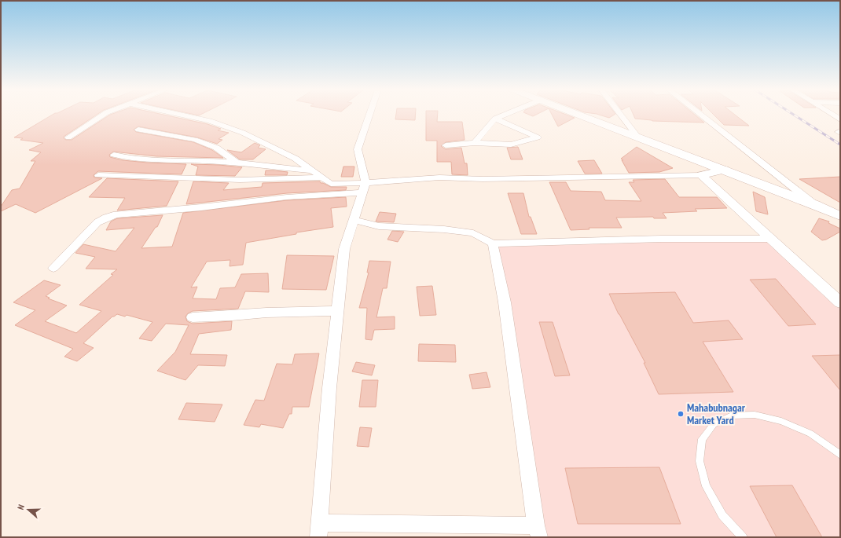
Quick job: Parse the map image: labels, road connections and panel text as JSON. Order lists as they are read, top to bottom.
{
  "places": ["Mahabubnagar Market Yard"],
  "north": "left"
}
